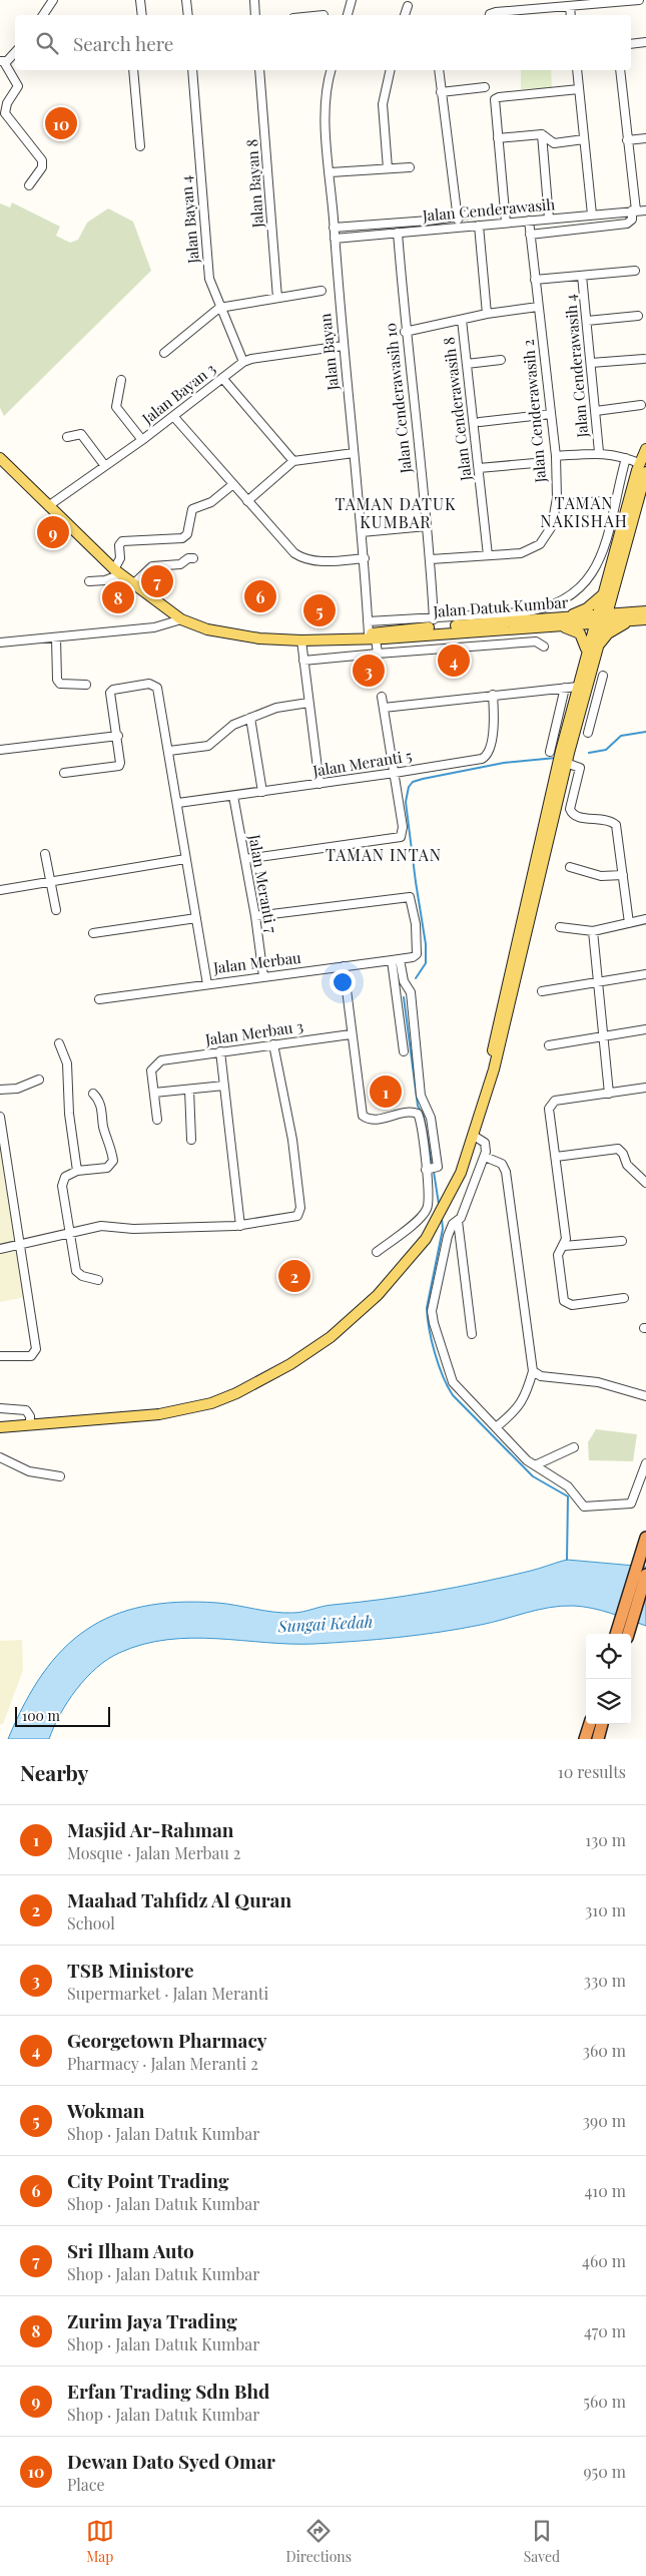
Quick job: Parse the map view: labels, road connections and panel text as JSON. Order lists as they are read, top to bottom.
{
  "streets": {
    "main road": ["Jalan Datuk Kumbar"],
    "street": [
      "Jalan Bayan 8",
      "Jalan Cenderawasih",
      "Jalan Bayan 4",
      "Jalan Bayan",
      "Jalan Cenderawasih 4",
      "Jalan Bayan 3",
      "Jalan Cenderawasih 10",
      "Jalan Cenderawasih 8",
      "Jalan Cenderawasih 2",
      "Jalan Meranti 5",
      "Jalan Meranti 7",
      "Jalan Merbau",
      "Jalan Merbau 3"
    ]
  },
  "crossings": [
    ["Jalan Cenderawasih", "Jalan Bayan"],
    ["Jalan Cenderawasih", "Jalan Cenderawasih 10"],
    ["Jalan Cenderawasih", "Jalan Cenderawasih 2"],
    ["Jalan Bayan 4", "Jalan Bayan 3"],
    ["Jalan Bayan", "Jalan Bayan 3"],
    ["Jalan Bayan", "Jalan Datuk Kumbar"],
    ["Jalan Bayan 3", "Jalan Datuk Kumbar"],
    ["Jalan Cenderawasih 10", "Jalan Cenderawasih 2"],
    ["Jalan Cenderawasih 8", "Jalan Cenderawasih 2"],
    ["Jalan Meranti 5", "Jalan Meranti 7"],
    ["Jalan Meranti 7", "Jalan Merbau"]
  ],
  "districts": ["TAMAN NAKISHAH", "TAMAN DATUK KUMBAR", "TAMAN INTAN"],
  "water": ["Sungai Kedah"],
  "scale_bar": "100 m",
  "page": {
    "search": "Search here",
    "pins": [
      "10",
      "9",
      "7",
      "6",
      "8",
      "5",
      "4",
      "3",
      "1",
      "2"
    ],
    "scale": "100 m",
    "heading": ["Nearby", "10 results"],
    "list": [
      {
        "mark": "1",
        "name": "Masjid Ar-Rahman",
        "note": "Mosque · Jalan Merbau 2",
        "value": "130 m"
      },
      {
        "mark": "2",
        "name": "Maahad Tahfidz Al Quran",
        "note": "School",
        "value": "310 m"
      },
      {
        "mark": "3",
        "name": "TSB Ministore",
        "note": "Supermarket · Jalan Meranti",
        "value": "330 m"
      },
      {
        "mark": "4",
        "name": "Georgetown Pharmacy",
        "note": "Pharmacy · Jalan Meranti 2",
        "value": "360 m"
      },
      {
        "mark": "5",
        "name": "Wokman",
        "note": "Shop · Jalan Datuk Kumbar",
        "value": "390 m"
      },
      {
        "mark": "6",
        "name": "City Point Trading",
        "note": "Shop · Jalan Datuk Kumbar",
        "value": "410 m"
      },
      {
        "mark": "7",
        "name": "Sri Ilham Auto",
        "note": "Shop · Jalan Datuk Kumbar",
        "value": "460 m"
      },
      {
        "mark": "8",
        "name": "Zurim Jaya Trading",
        "note": "Shop · Jalan Datuk Kumbar",
        "value": "470 m"
      },
      {
        "mark": "9",
        "name": "Erfan Trading Sdn Bhd",
        "note": "Shop · Jalan Datuk Kumbar",
        "value": "560 m"
      },
      {
        "mark": "10",
        "name": "Dewan Dato Syed Omar",
        "note": "Place",
        "value": "950 m"
      }
    ],
    "nav": ["Map", "Directions", "Saved"]
  }
}
